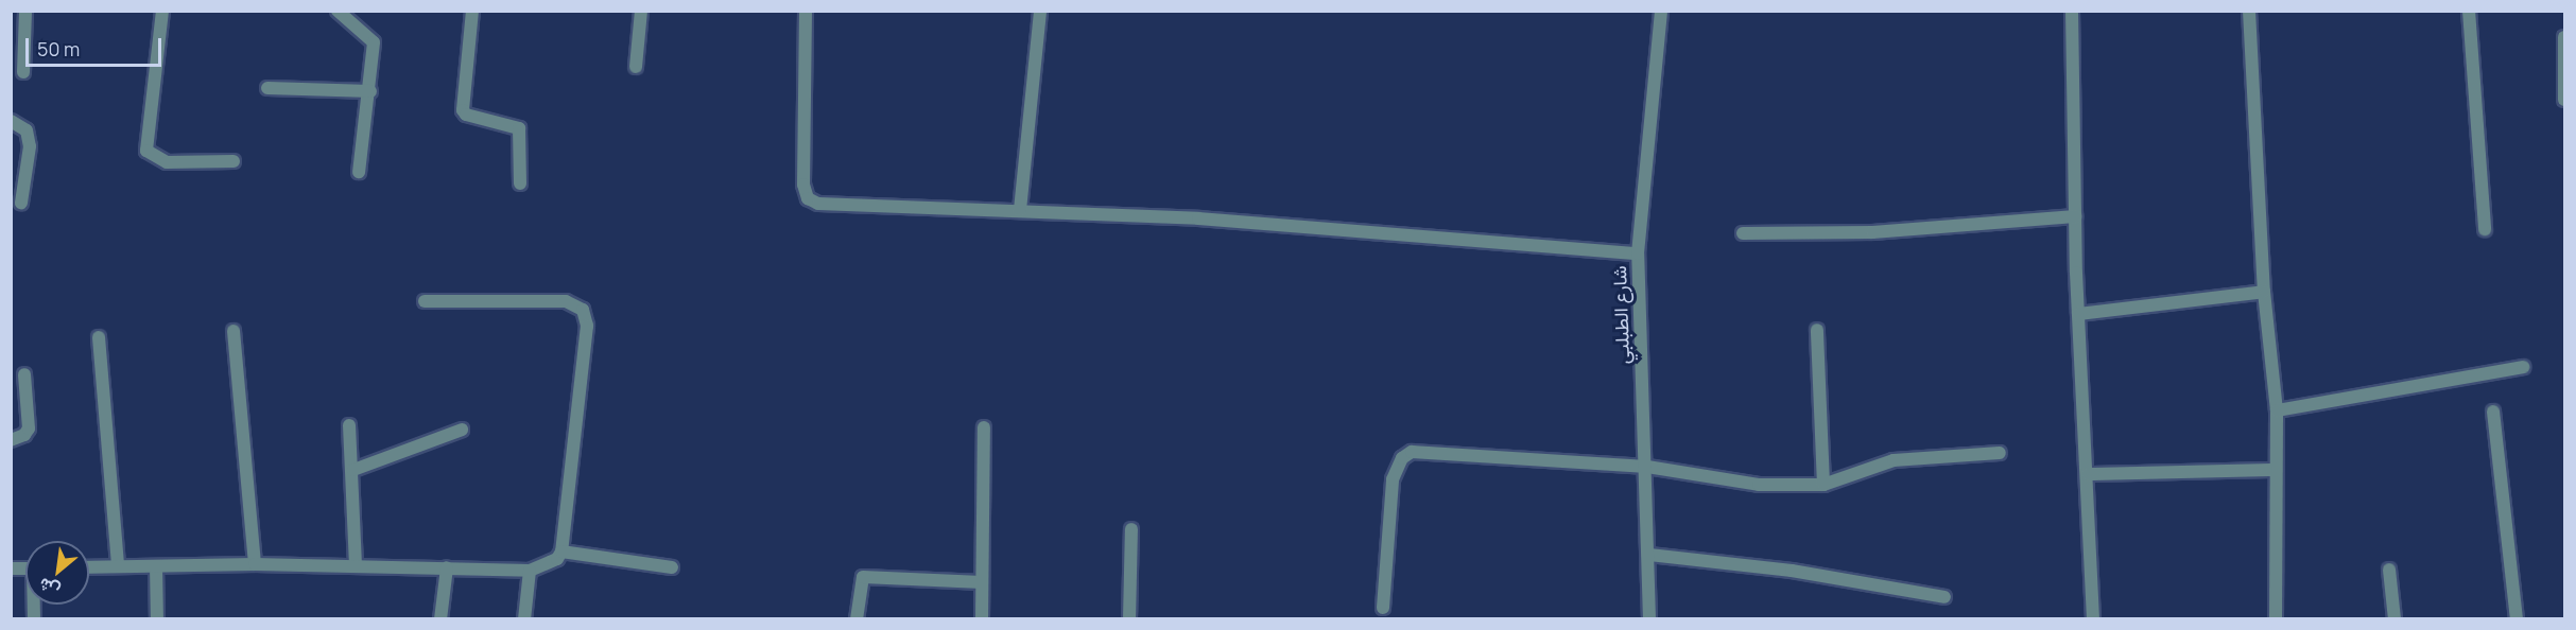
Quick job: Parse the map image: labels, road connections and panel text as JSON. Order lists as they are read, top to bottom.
{
  "streets": {
    "street": ["شارع الطبلبي"]
  },
  "scale_bar": "50 m",
  "north": "bottom left"
}
